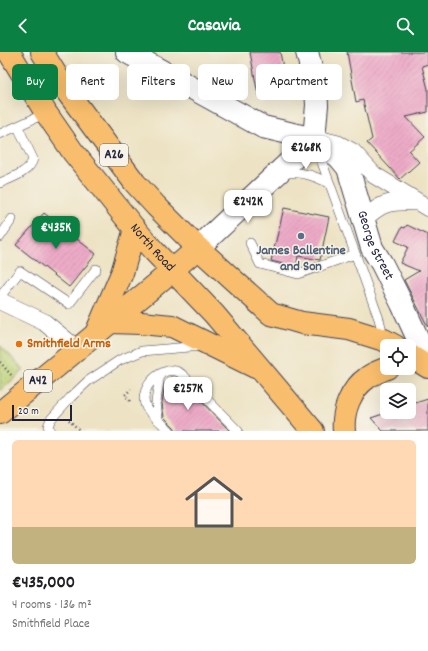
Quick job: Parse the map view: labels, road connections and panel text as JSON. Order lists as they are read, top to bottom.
{
  "streets": {
    "main road": ["A26", "North Road", "A42"],
    "street": ["George Street"]
  },
  "crossings": [
    ["A26", "A42"],
    ["North Road", "A42"]
  ],
  "places": ["James Ballentine and Son", "Smithfield Arms"],
  "scale_bar": "20 m",
  "page": {
    "header": "Casavia",
    "chip": [
      "Buy",
      "Rent",
      "Filters",
      "New",
      "Apartment"
    ],
    "price": [
      "€268K",
      "€242K",
      "€435K",
      "€257K"
    ],
    "scale": "20 m",
    "list": [
      {
        "name": "€435,000",
        "note": "4 rooms · 136 m² · Smithfield Place"
      }
    ]
  }
}
